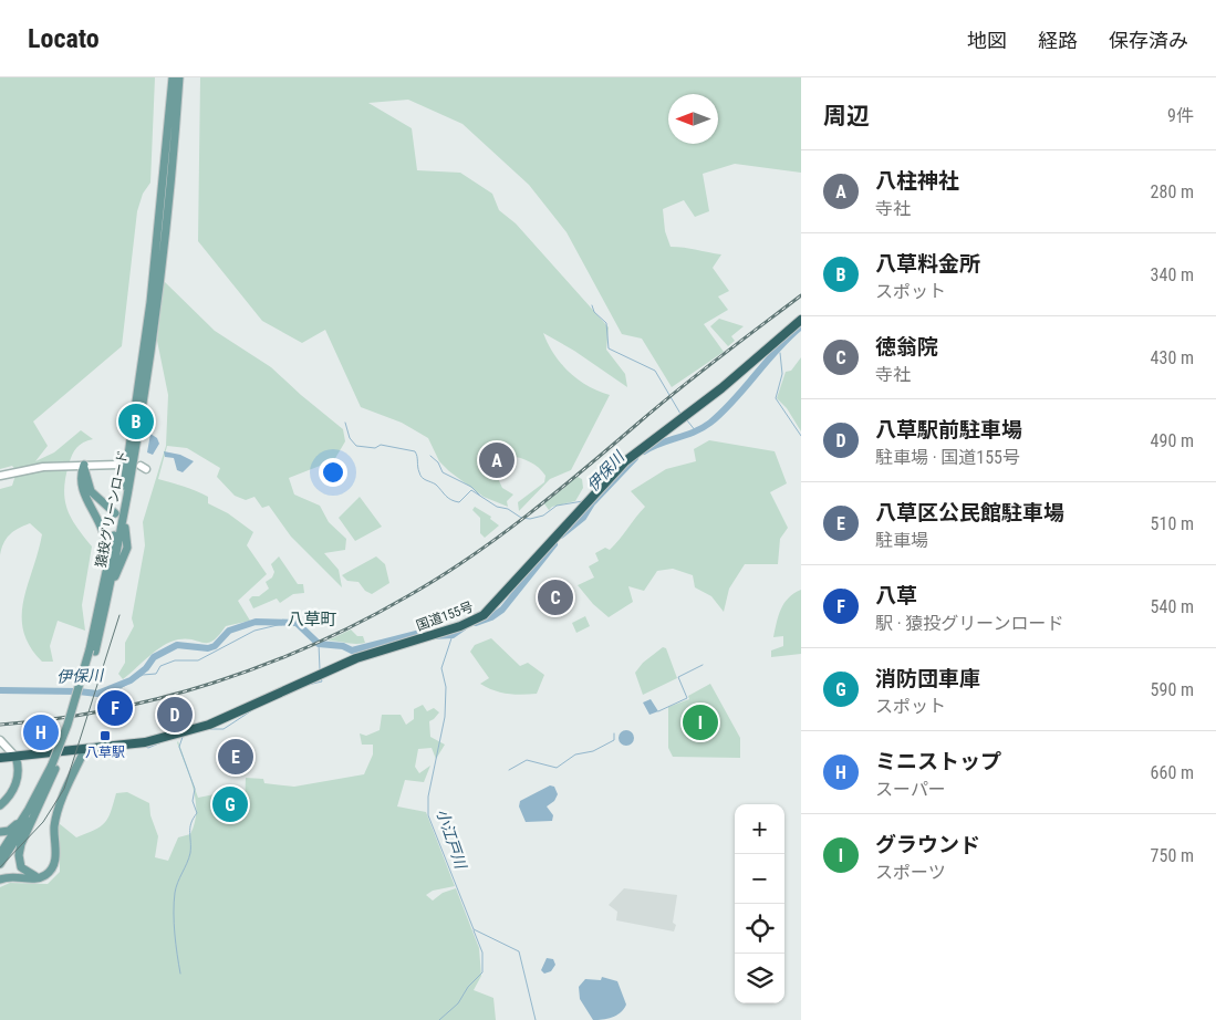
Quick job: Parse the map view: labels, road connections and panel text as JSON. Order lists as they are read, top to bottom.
{
  "streets": {
    "highway": ["国道155号"],
    "main road": ["猿投グリーンロード"]
  },
  "districts": ["八草町"],
  "water": ["伊保川", "小江戸川"],
  "places": {
    "transit": ["八草駅"]
  },
  "north": "left",
  "page": {
    "header": "Locato",
    "nav": ["地図", "経路", "保存済み"],
    "heading": ["周辺", "9件"],
    "list": [
      {
        "mark": "A",
        "name": "八柱神社",
        "note": "寺社",
        "value": "280 m"
      },
      {
        "mark": "B",
        "name": "八草料金所",
        "note": "スポット",
        "value": "340 m"
      },
      {
        "mark": "C",
        "name": "徳翁院",
        "note": "寺社",
        "value": "430 m"
      },
      {
        "mark": "D",
        "name": "八草駅前駐車場",
        "note": "駐車場 · 国道155号",
        "value": "490 m"
      },
      {
        "mark": "E",
        "name": "八草区公民館駐車場",
        "note": "駐車場",
        "value": "510 m"
      },
      {
        "mark": "F",
        "name": "八草",
        "note": "駅 · 猿投グリーンロード",
        "value": "540 m"
      },
      {
        "mark": "G",
        "name": "消防団車庫",
        "note": "スポット",
        "value": "590 m"
      },
      {
        "mark": "H",
        "name": "ミニストップ",
        "note": "スーパー",
        "value": "660 m"
      },
      {
        "mark": "I",
        "name": "グラウンド",
        "note": "スポーツ",
        "value": "750 m"
      }
    ],
    "pins": [
      "B",
      "A",
      "C",
      "F",
      "D",
      "I",
      "H",
      "E",
      "G"
    ],
    "map_buttons": ["+", "−"]
  }
}
